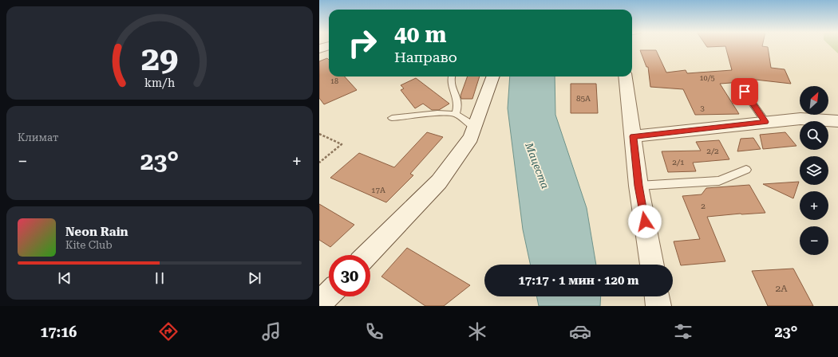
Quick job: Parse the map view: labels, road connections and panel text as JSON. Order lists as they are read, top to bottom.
{
  "water": ["Мацеста"],
  "house_numbers": [
    "10/5",
    "18",
    "85А",
    "3",
    "2/2",
    "2/1",
    "17А",
    "2",
    "2А"
  ],
  "north": "top right",
  "page": {
    "turn": ["40 m", "Направо"],
    "map_buttons": ["+", "−"],
    "tile": "Климат",
    "heat": ["−", "23°", "+"],
    "song": ["Neon Rain", "Kite Club"],
    "limit": "30",
    "trip": "17:17 · 1 мин · 120 m",
    "tabs": ["17:16", "23°"],
    "gauge": ["29", "km/h"]
  }
}
